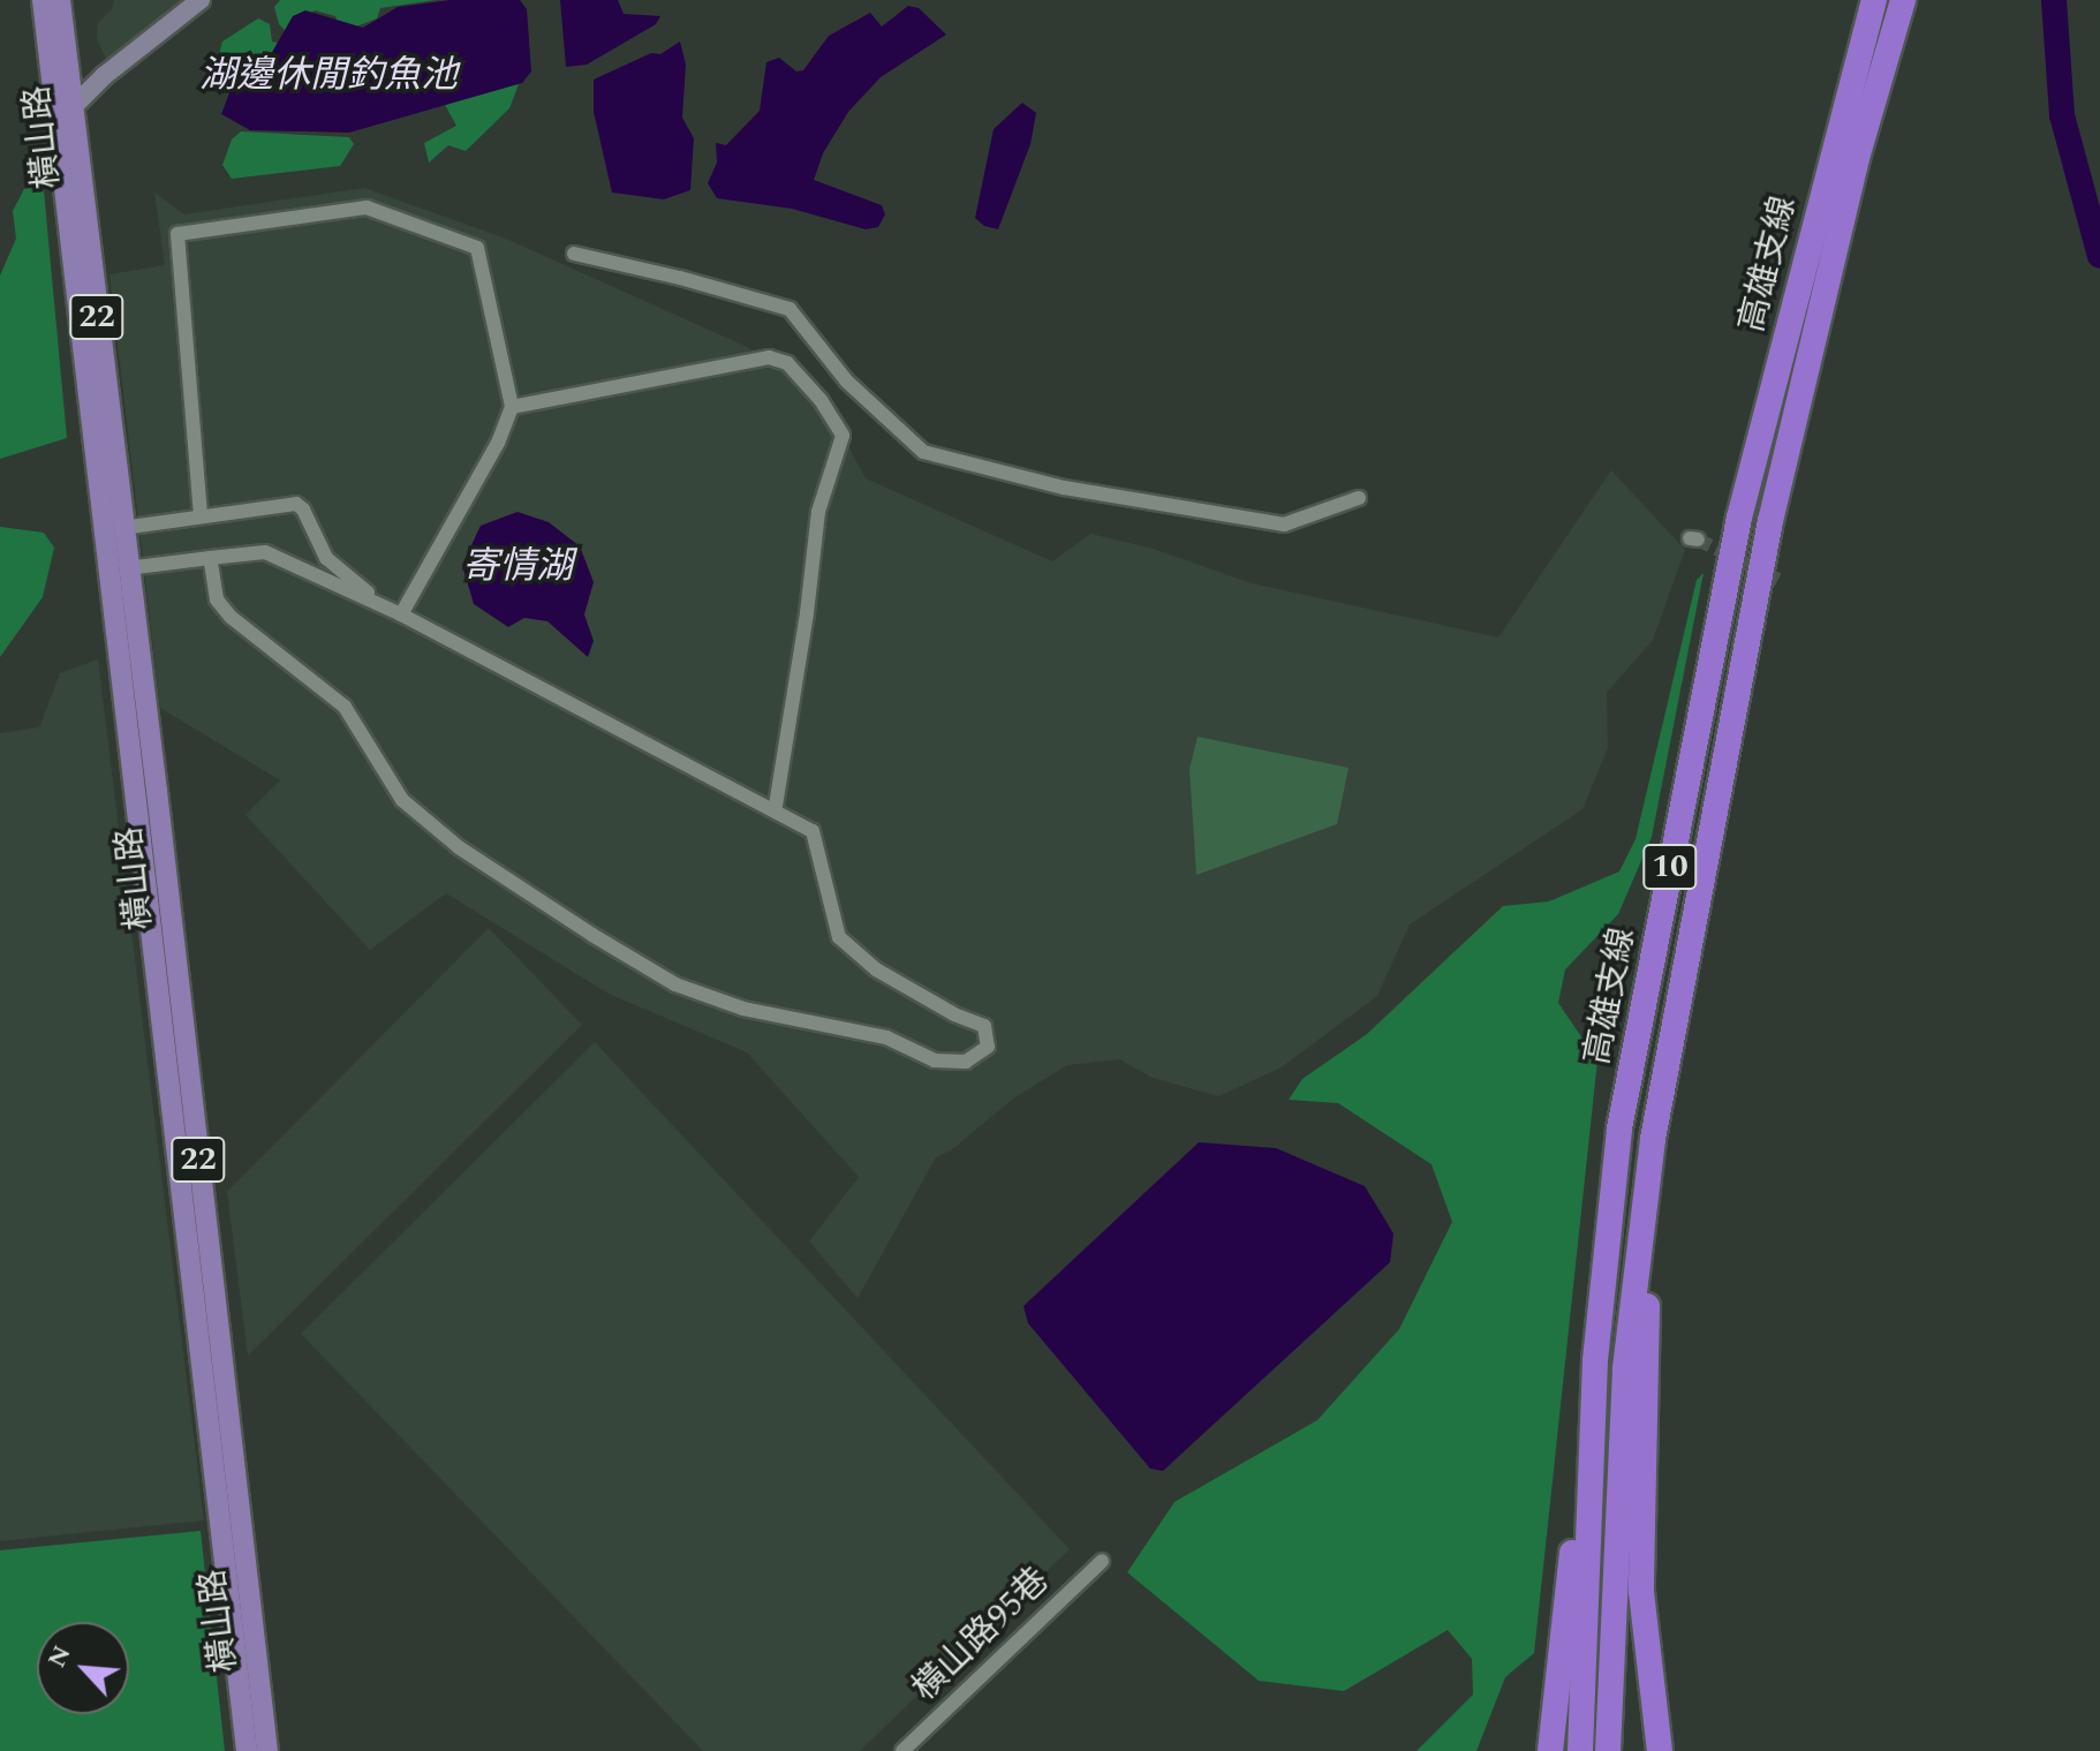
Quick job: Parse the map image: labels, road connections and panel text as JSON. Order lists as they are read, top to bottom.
{
  "streets": {
    "highway": ["高雄支線", "10"],
    "main road": ["橫山路", "22"],
    "street": ["橫山路95巷"]
  },
  "water": ["湖邊休閒釣魚池", "寄情湖"],
  "north": "top left"
}
